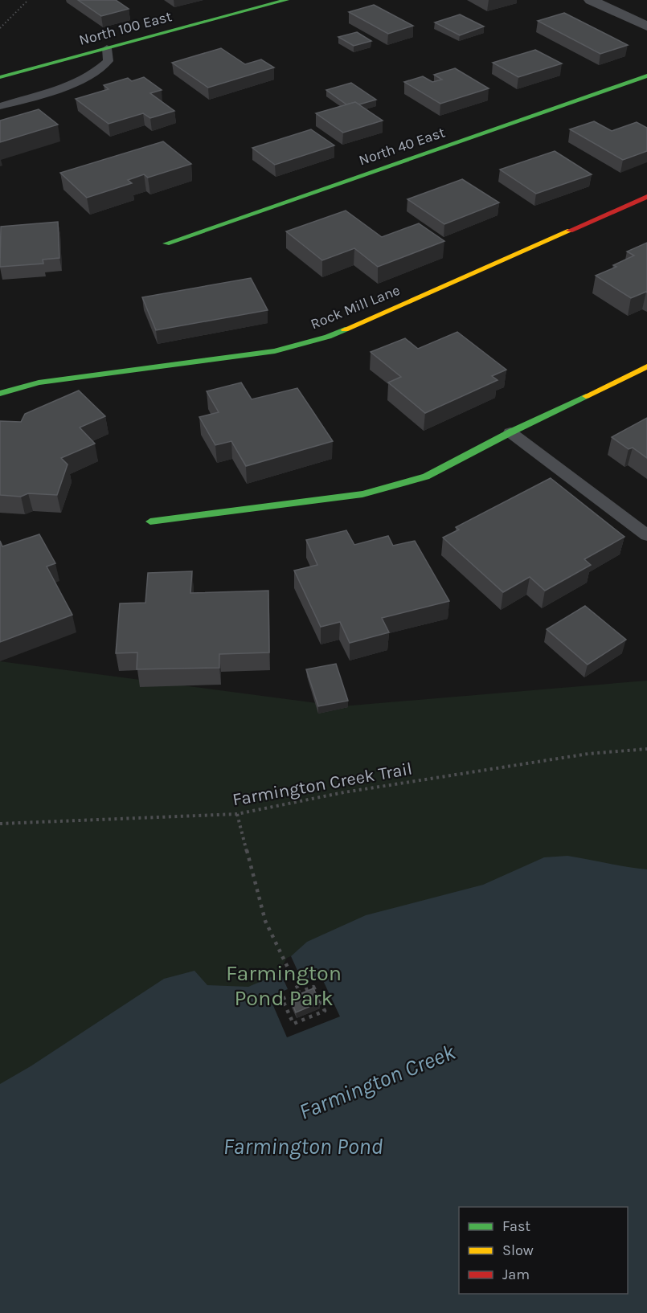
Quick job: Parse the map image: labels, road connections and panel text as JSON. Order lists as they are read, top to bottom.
{
  "streets": {
    "street": ["North 100 East", "North 40 East", "Rock Mill Lane"],
    "path": ["Farmington Creek Trail"]
  },
  "water": ["Farmington Creek", "Farmington Pond"],
  "parks": ["Farmington Pond Park"],
  "legend": ["Fast", "Slow", "Jam"]
}
